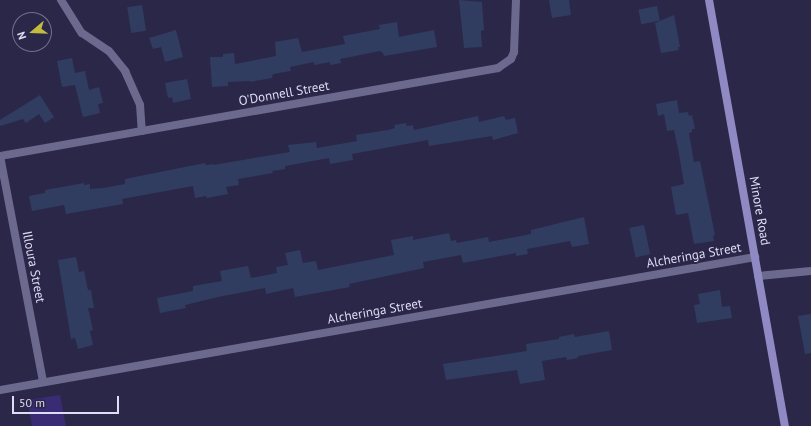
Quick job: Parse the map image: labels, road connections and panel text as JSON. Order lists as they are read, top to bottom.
{
  "streets": {
    "street": [
      "O'Donnell Street",
      "Minore Road",
      "Alcheringa Street",
      "Illoura Street"
    ]
  },
  "crossings": [
    ["O'Donnell Street", "Illoura Street"],
    ["Minore Road", "Alcheringa Street"],
    ["Alcheringa Street", "Illoura Street"]
  ],
  "scale_bar": "50 m",
  "north": "left"
}
